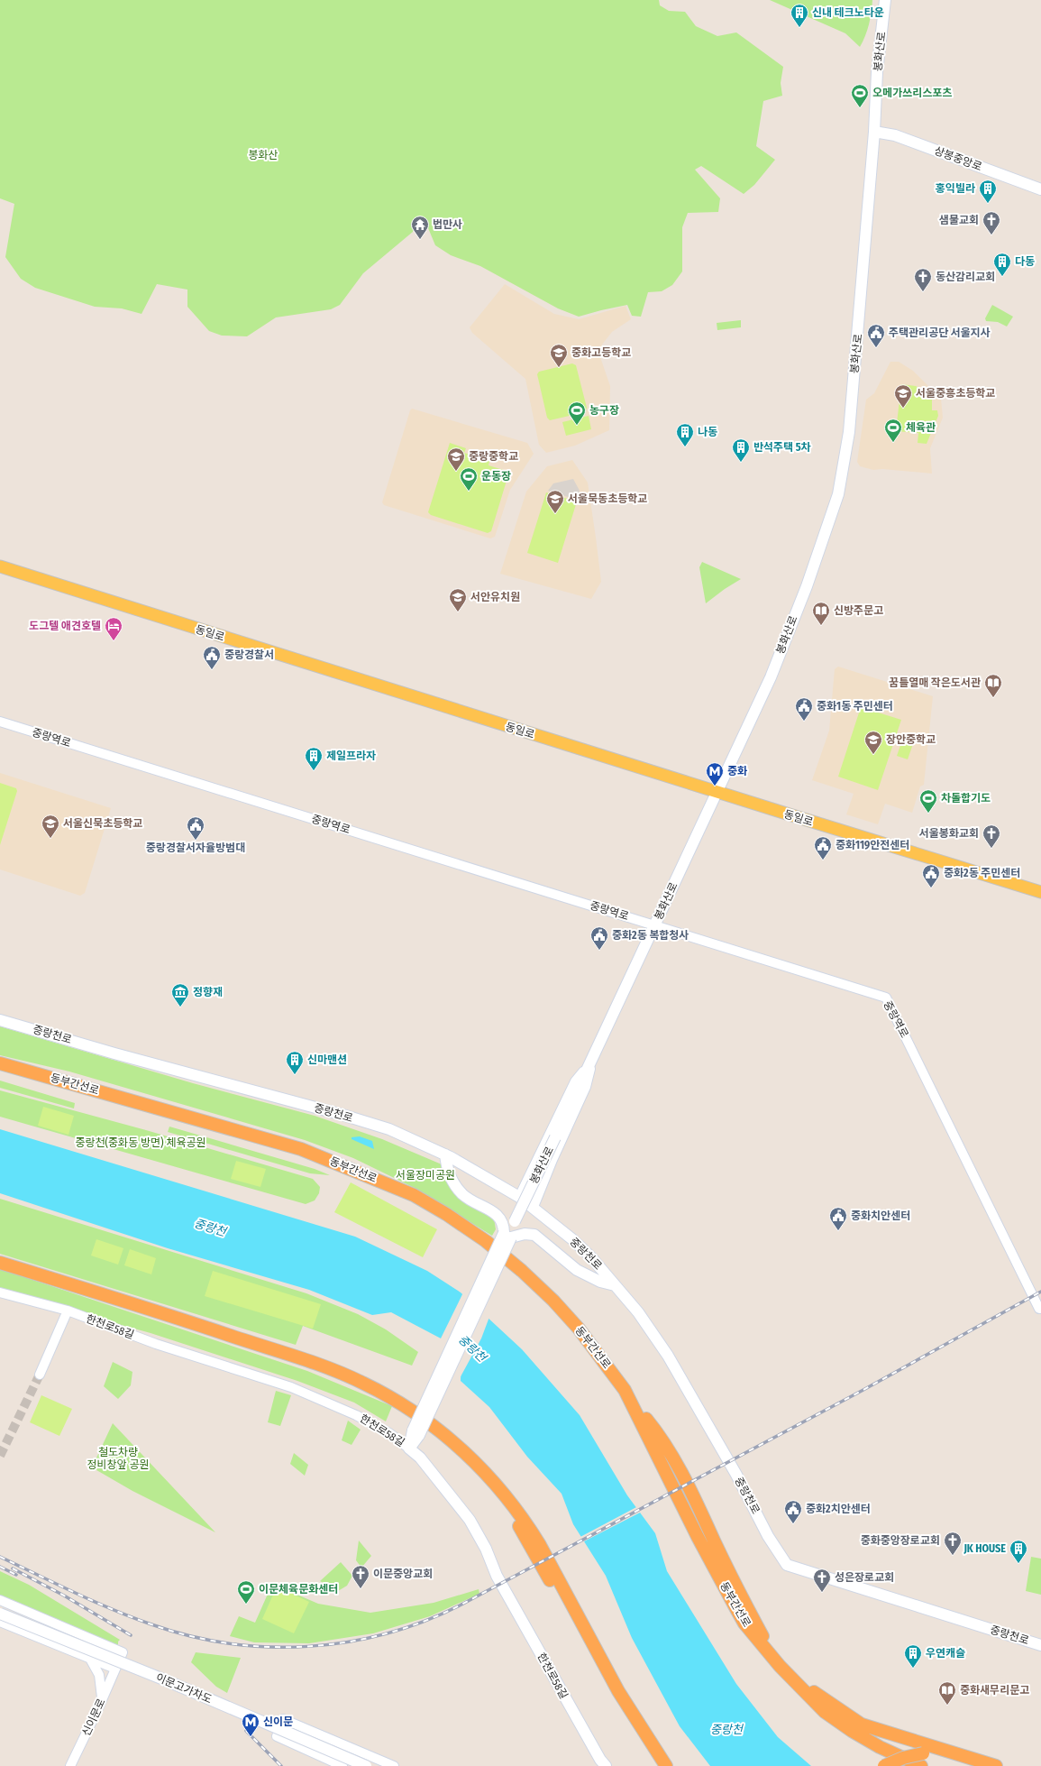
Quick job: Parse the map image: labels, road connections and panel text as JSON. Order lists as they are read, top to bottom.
{
  "streets": {
    "highway": ["동부간선로"],
    "main road": [
      "봉화산로",
      "상봉중앙로",
      "동일로",
      "중랑천로",
      "한천로58길",
      "이문고가차도"
    ],
    "street": ["중랑역로", "신이문로"]
  },
  "crossings": [
    ["봉화산로", "상봉중앙로"],
    ["봉화산로", "동일로"],
    ["봉화산로", "중랑역로"],
    ["봉화산로", "한천로58길"]
  ],
  "water": ["중랑천"],
  "parks": [
    "봉화산",
    "중랑천(중화동 방면) 체육공원",
    "서울장미공원",
    "철도차량 정비창앞 공원"
  ],
  "places": {
    "building": [
      "신내 테크노타운",
      "홍익빌라",
      "다동",
      "나동",
      "반석주택 5차",
      "제일프라자",
      "신마맨션",
      "JK HOUSE",
      "우연캐슬"
    ],
    "sports": [
      "오메가쓰리스포츠",
      "농구장",
      "체육관",
      "운동장",
      "차돌합기도",
      "이문체육문화센터"
    ],
    "church": [
      "샘물교회",
      "동산감리교회",
      "서울봉화교회",
      "중화중앙장로교회",
      "이문중앙교회",
      "성은장로교회"
    ],
    "temple": ["법만사"],
    "public building": [
      "주택관리공단 서울지사",
      "중랑경찰서",
      "중화1동 주민센터",
      "중랑경찰서자율방범대",
      "중화119안전센터",
      "중화2동 주민센터",
      "중화2동 복합청사",
      "중화치안센터",
      "중화2치안센터"
    ],
    "school or university": [
      "중화고등학교",
      "서울중흥초등학교",
      "중랑중학교",
      "서울묵동초등학교",
      "서안유치원",
      "장안중학교",
      "서울신묵초등학교"
    ],
    "library": ["신방주문고", "꿈틀열매 작은도서관", "중화새무리문고"],
    "hotel": ["도그텔 애견호텔"],
    "metro station": ["중화", "신이문"],
    "museum": ["정향재"]
  }
}
